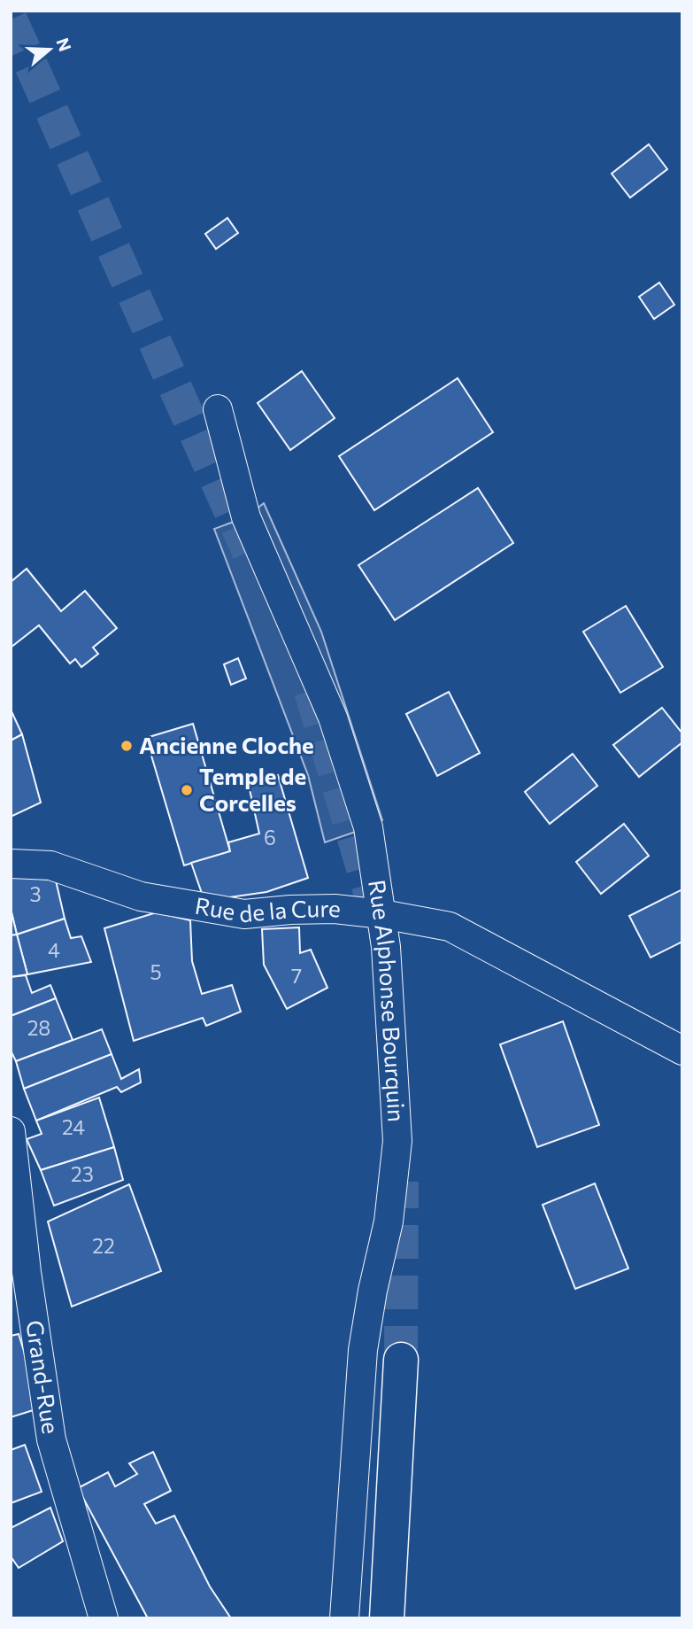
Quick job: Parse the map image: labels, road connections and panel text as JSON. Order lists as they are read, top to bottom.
{
  "streets": {
    "street": ["Rue de la Cure", "Rue Alphonse Bourquin", "Grand-Rue"]
  },
  "crossings": [
    ["Rue de la Cure", "Rue Alphonse Bourquin"]
  ],
  "places": ["Ancienne Cloche", "Temple de Corcelles"],
  "house_numbers": [
    "6",
    "3",
    "4",
    "5",
    "7",
    "28",
    "24",
    "23",
    "22"
  ],
  "north": "right"
}
